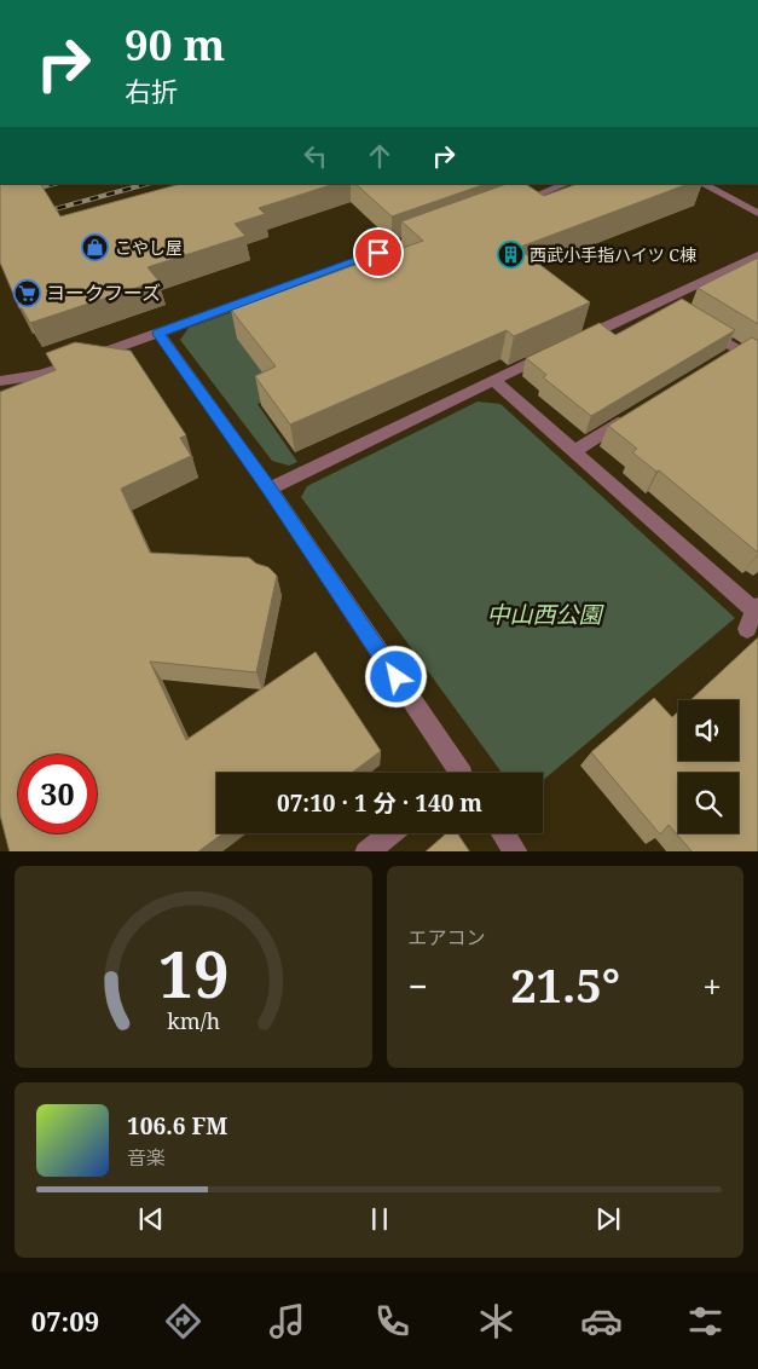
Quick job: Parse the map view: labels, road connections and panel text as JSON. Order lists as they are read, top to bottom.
{
  "parks": ["中山西公園"],
  "places": {
    "shop": ["こやし屋"],
    "building": ["西武小手指ハイツ C棟"],
    "supermarket": ["ヨークフーズ"]
  },
  "page": {
    "turn": ["90 m", "右折"],
    "limit": "30",
    "trip": "07:10 · 1 分 · 140 m",
    "tile": "エアコン",
    "heat": ["−", "21.5°", "+"],
    "song": ["106.6 FM", "音楽"],
    "tabs": "07:09",
    "gauge": ["19", "km/h"]
  }
}
